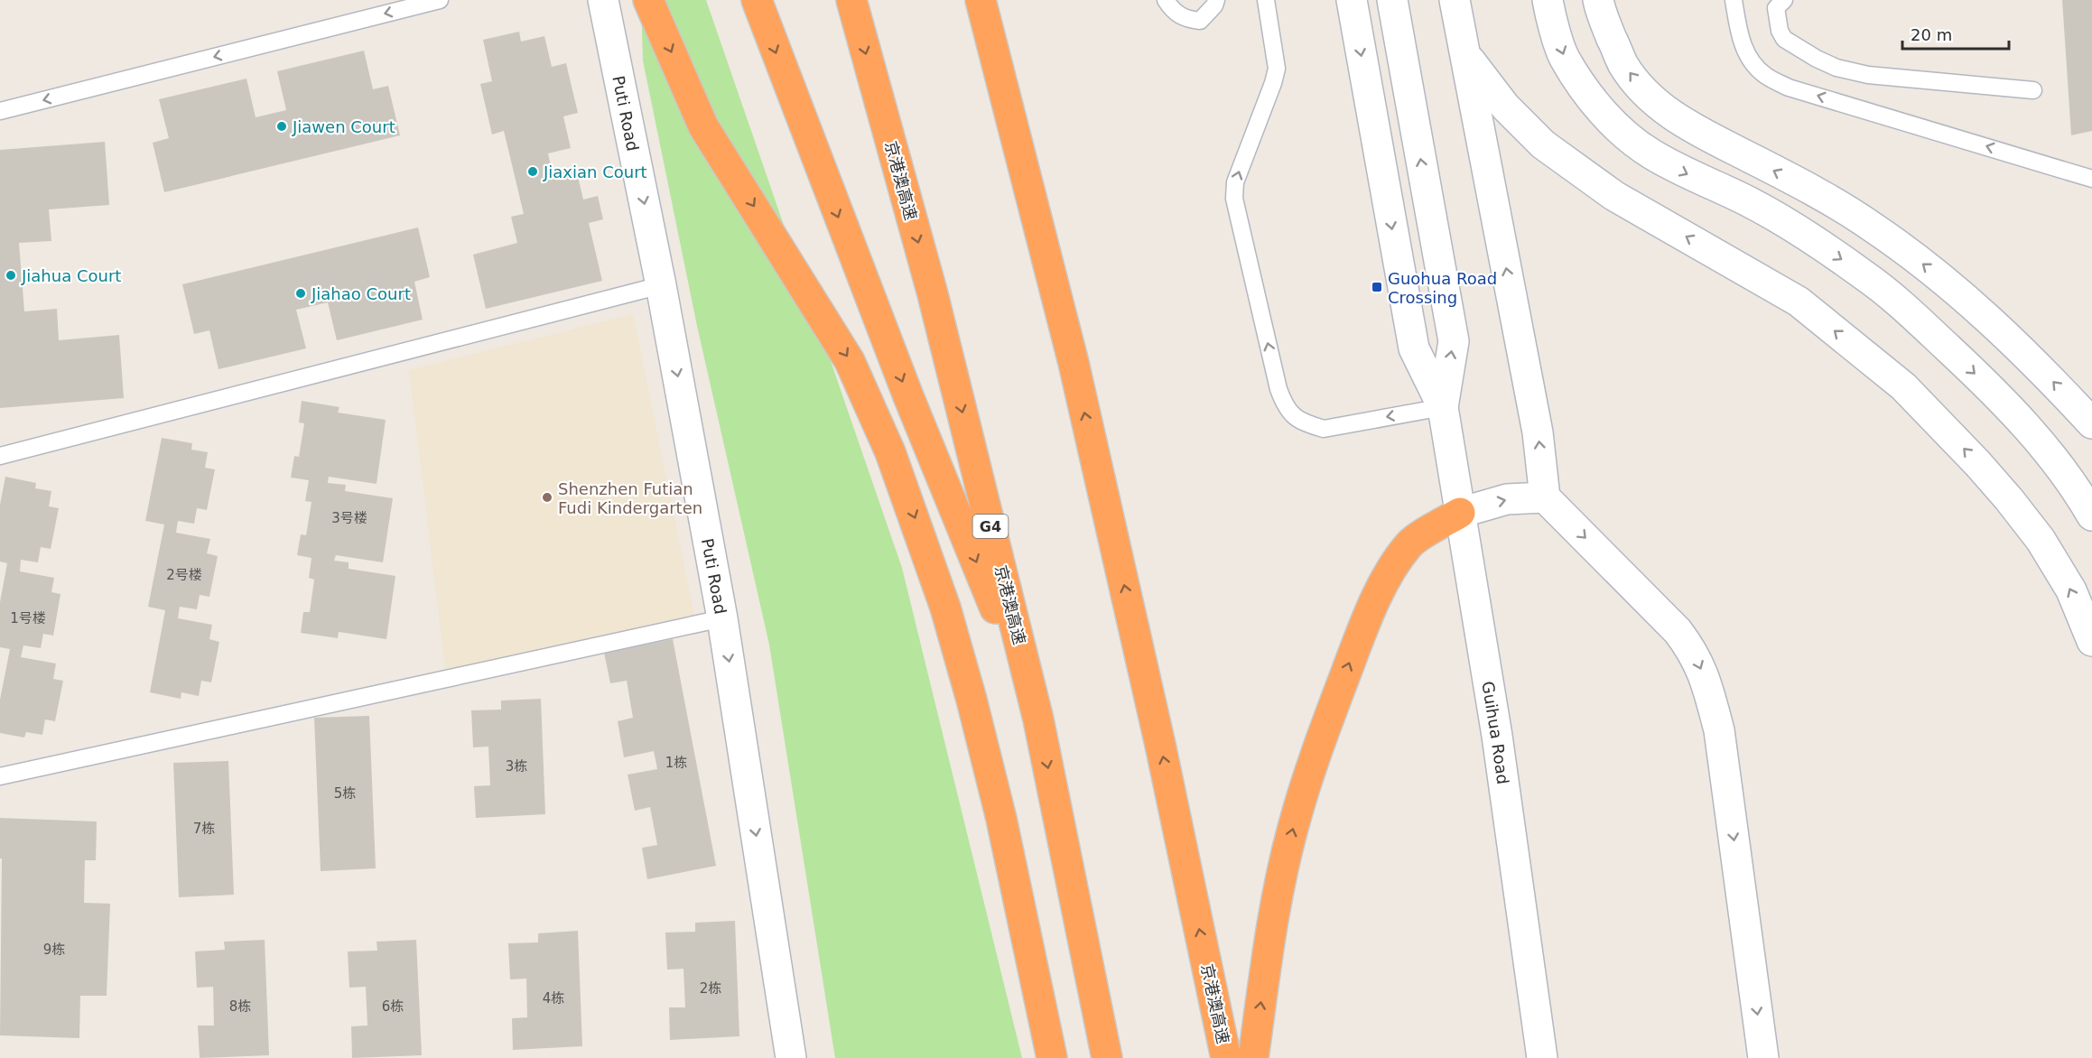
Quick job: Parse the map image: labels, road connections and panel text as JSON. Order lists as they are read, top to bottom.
{
  "streets": {
    "highway": ["京港澳高速", "G4"],
    "street": ["Puti Road", "Guihua Road"]
  },
  "one_way": ["Puti Road"],
  "places": {
    "other": [
      "Jiawen Court",
      "Jiaxian Court",
      "Jiahua Court",
      "Jiahao Court",
      "Shenzhen Futian Fudi Kindergarten"
    ],
    "transit": ["Guohua Road Crossing"]
  },
  "house_numbers": [
    "3号楼",
    "2号楼",
    "1号楼",
    "1栋",
    "3栋",
    "5栋",
    "7栋",
    "9栋",
    "2栋",
    "4栋",
    "8栋",
    "6栋"
  ],
  "scale_bar": "20 m"
}
